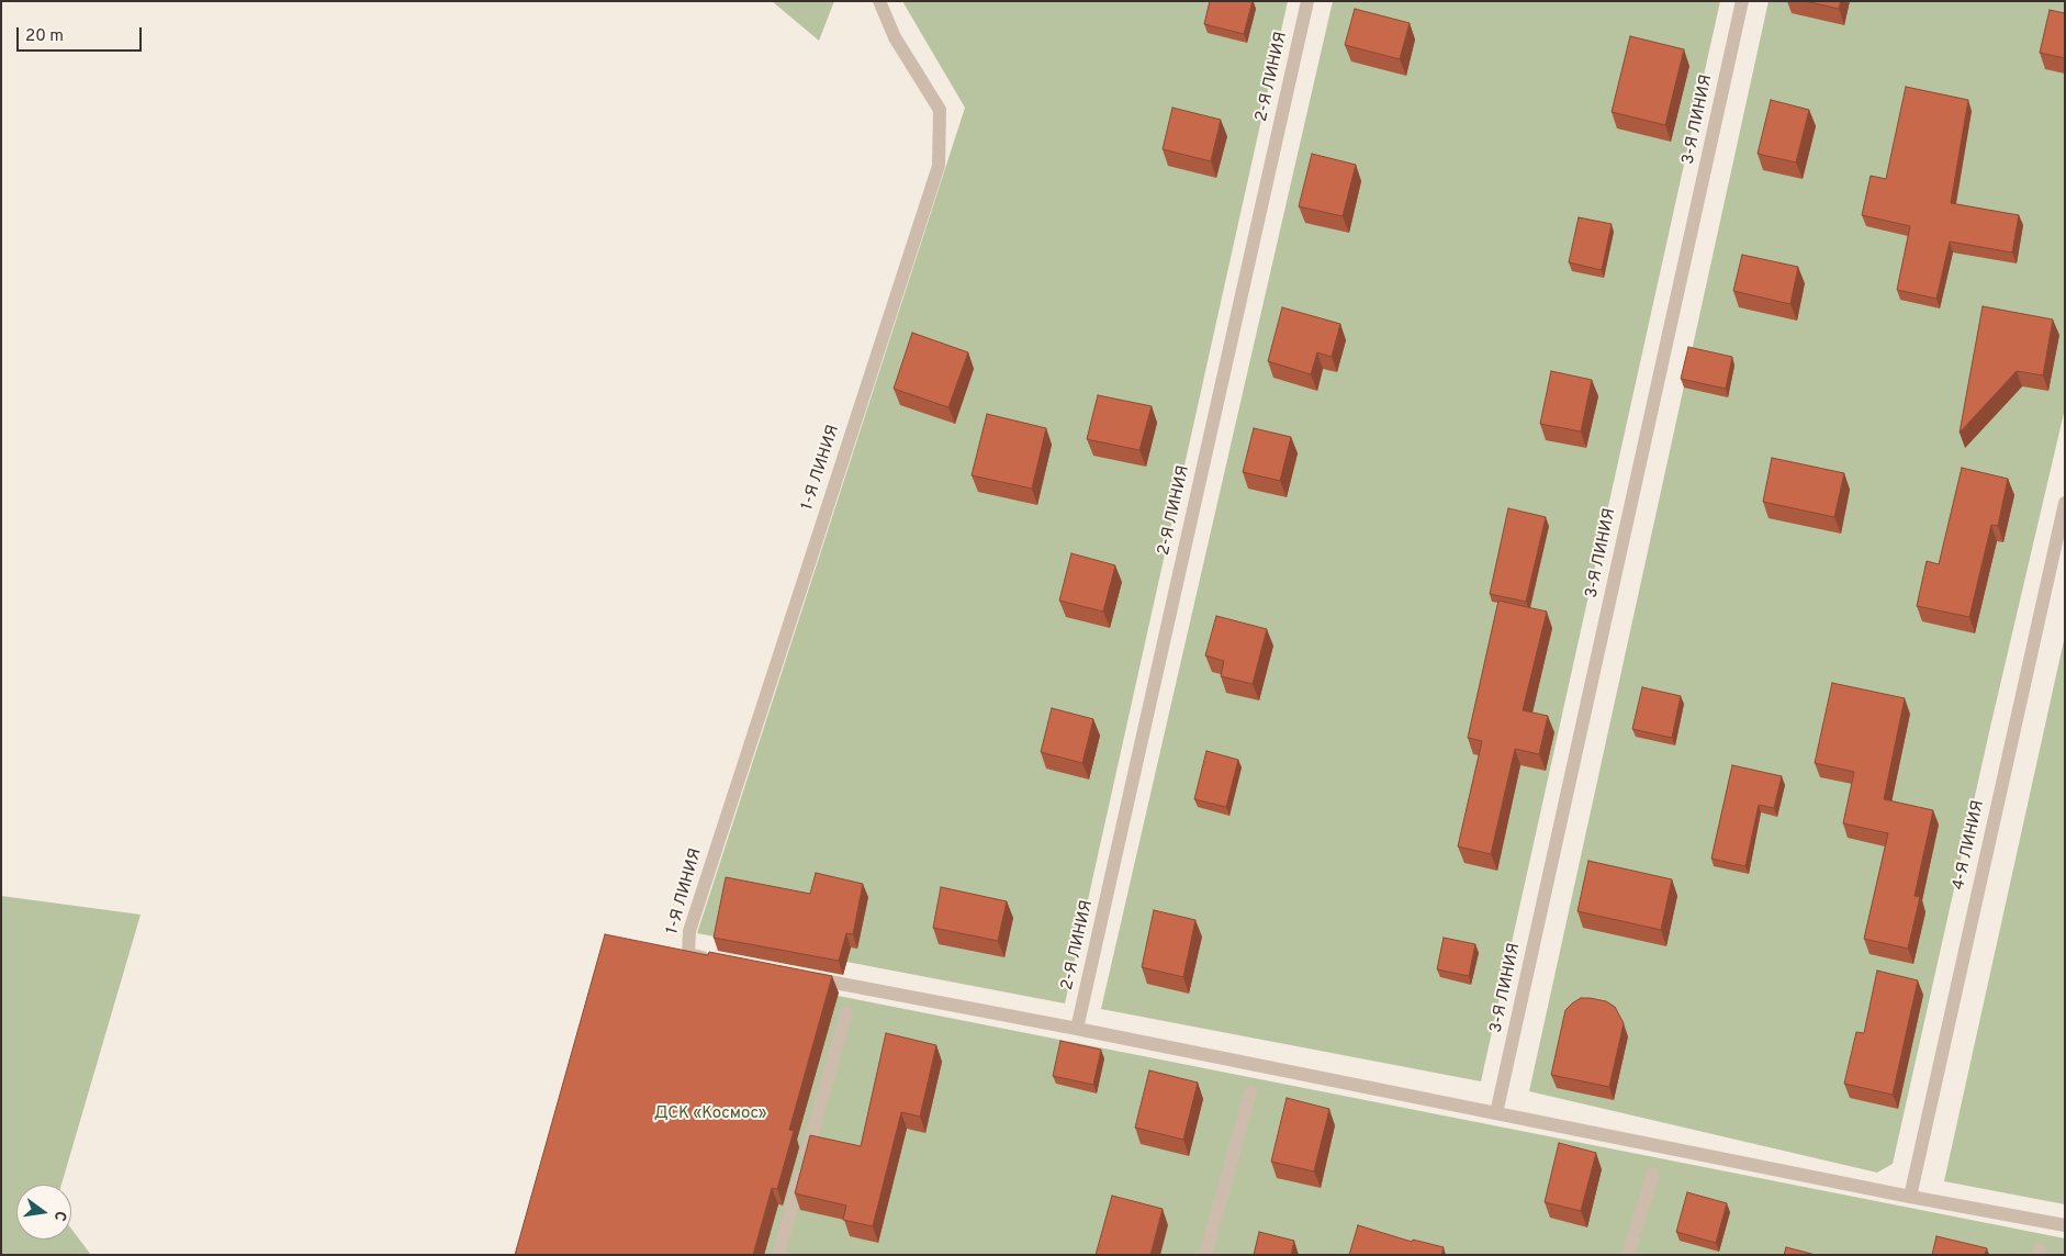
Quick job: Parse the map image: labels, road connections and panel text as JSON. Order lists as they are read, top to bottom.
{
  "streets": {
    "lane": [
      "2-Я ЛИНИЯ",
      "3-Я ЛИНИЯ",
      "1-Я ЛИНИЯ",
      "4-Я ЛИНИЯ"
    ]
  },
  "parks": ["ДСК «Космос»"],
  "scale_bar": "20 m",
  "north": "right"
}
